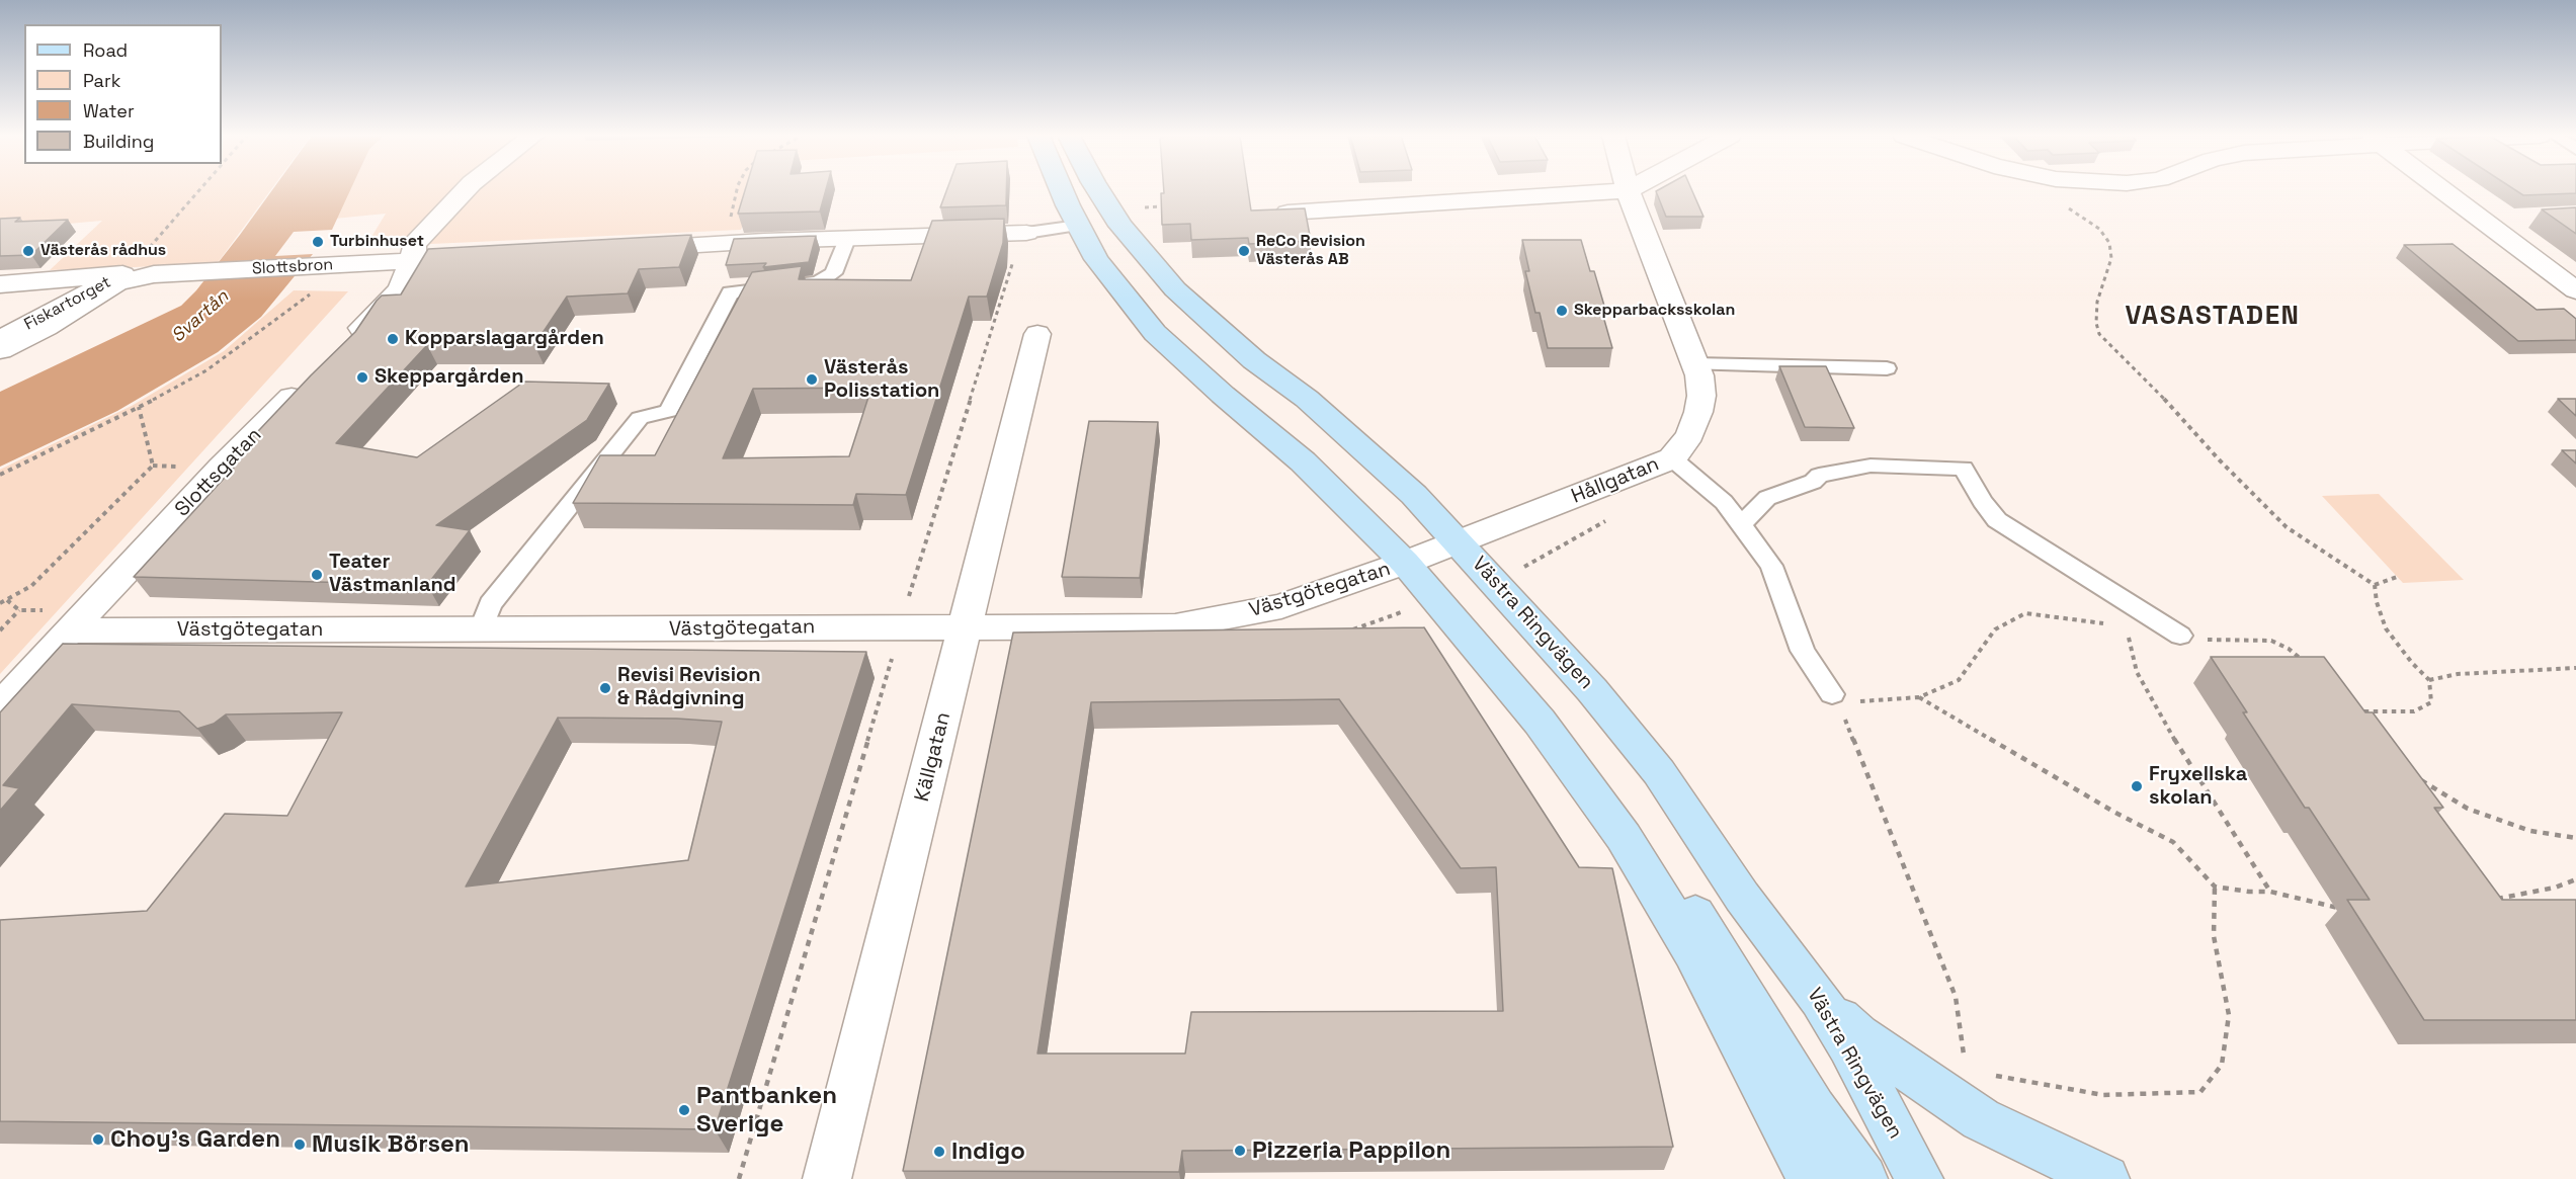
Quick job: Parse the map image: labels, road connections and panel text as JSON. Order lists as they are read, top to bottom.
{
  "streets": {
    "main road": ["Västra Ringvägen"],
    "street": [
      "Slottsbron",
      "Fiskartorget",
      "Slottsgatan",
      "Hållgatan",
      "Västgötegatan",
      "Källgatan"
    ]
  },
  "crossings": [
    ["Slottsbron", "Fiskartorget"],
    ["Slottsgatan", "Västgötegatan"],
    ["Hållgatan", "Västgötegatan"],
    ["Hållgatan", "Västra Ringvägen"],
    ["Västgötegatan", "Källgatan"]
  ],
  "districts": ["VASASTADEN"],
  "water": ["Svartån"],
  "places": [
    "Turbinhuset",
    "Västerås rådhus",
    "ReCo Revision Västerås AB",
    "Skepparbacksskolan",
    "Kopparslagargården",
    "Skeppargården",
    "Västerås Polisstation",
    "Teater Västmanland",
    "Revisi Revision & Rådgivning",
    "Fryxellska skolan",
    "Pantbanken Sverige",
    "Choy's Garden",
    "Musik Börsen",
    "Pizzeria Pappilon",
    "Indigo"
  ],
  "legend": [
    "Road",
    "Park",
    "Water",
    "Building"
  ]
}
